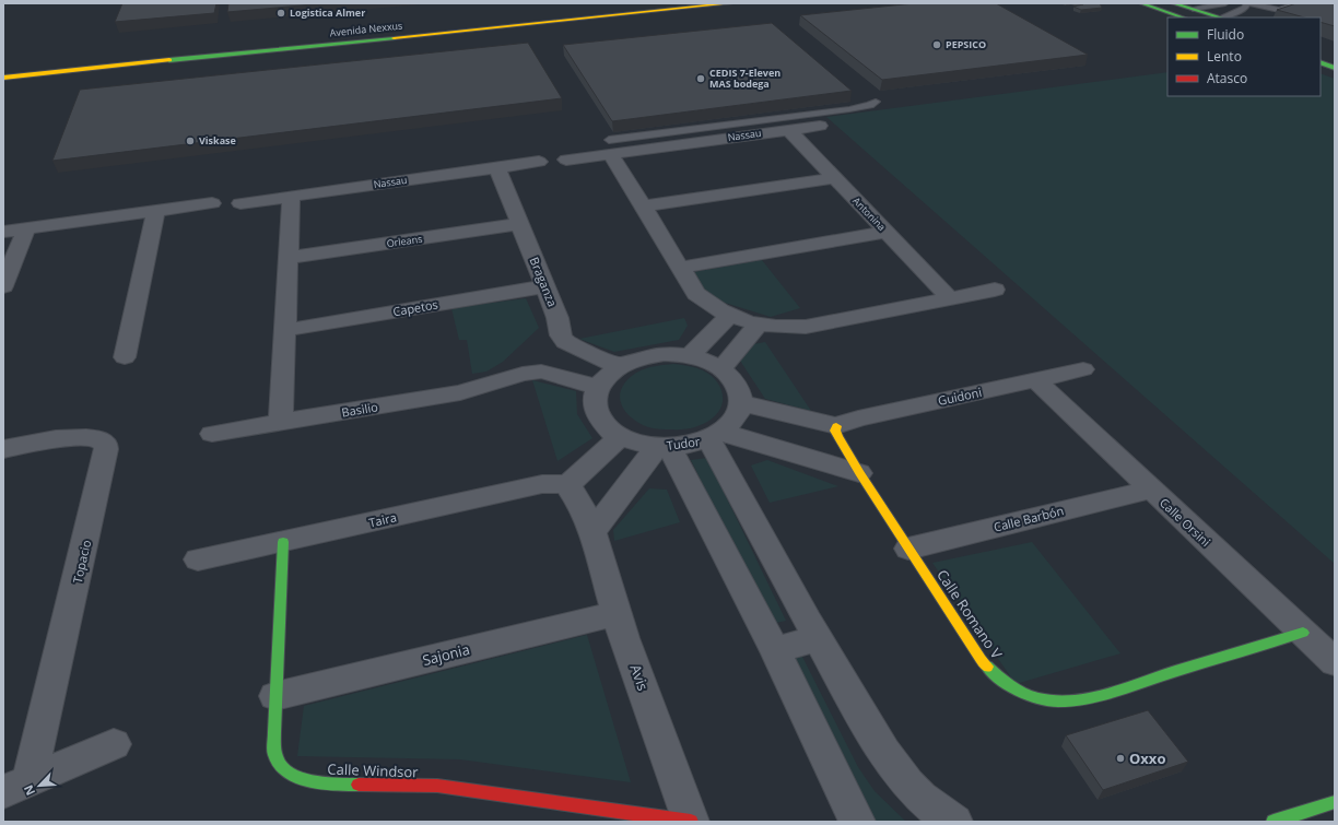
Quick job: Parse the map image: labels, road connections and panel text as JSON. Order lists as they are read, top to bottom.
{
  "streets": {
    "street": [
      "Avenida Nexxus",
      "Nassau",
      "Antonina",
      "Orleans",
      "Braganza",
      "Capetos",
      "Guidoni",
      "Basilio",
      "Tudor",
      "Calle Barbón",
      "Taira",
      "Calle Orsini",
      "Topacio",
      "Calle Romano V",
      "Sajonia",
      "Avis",
      "Calle Windsor"
    ]
  },
  "crossings": [
    ["Nassau", "Antonina"],
    ["Nassau", "Braganza"],
    ["Orleans", "Braganza"],
    ["Braganza", "Capetos"],
    ["Braganza", "Basilio"],
    ["Braganza", "Tudor"],
    ["Guidoni", "Calle Orsini"],
    ["Guidoni", "Calle Romano V"],
    ["Basilio", "Tudor"],
    ["Calle Barbón", "Calle Orsini"],
    ["Calle Barbón", "Calle Romano V"],
    ["Taira", "Avis"],
    ["Taira", "Calle Windsor"],
    ["Calle Orsini", "Calle Romano V"],
    ["Sajonia", "Avis"],
    ["Sajonia", "Calle Windsor"],
    ["Avis", "Calle Windsor"]
  ],
  "places": [
    "Logistica Almer",
    "PEPSICO",
    "CEDIS 7-Eleven MAS bodega",
    "Viskase",
    "Oxxo"
  ],
  "legend": ["Fluido", "Lento", "Atasco"],
  "north": "bottom left"
}
